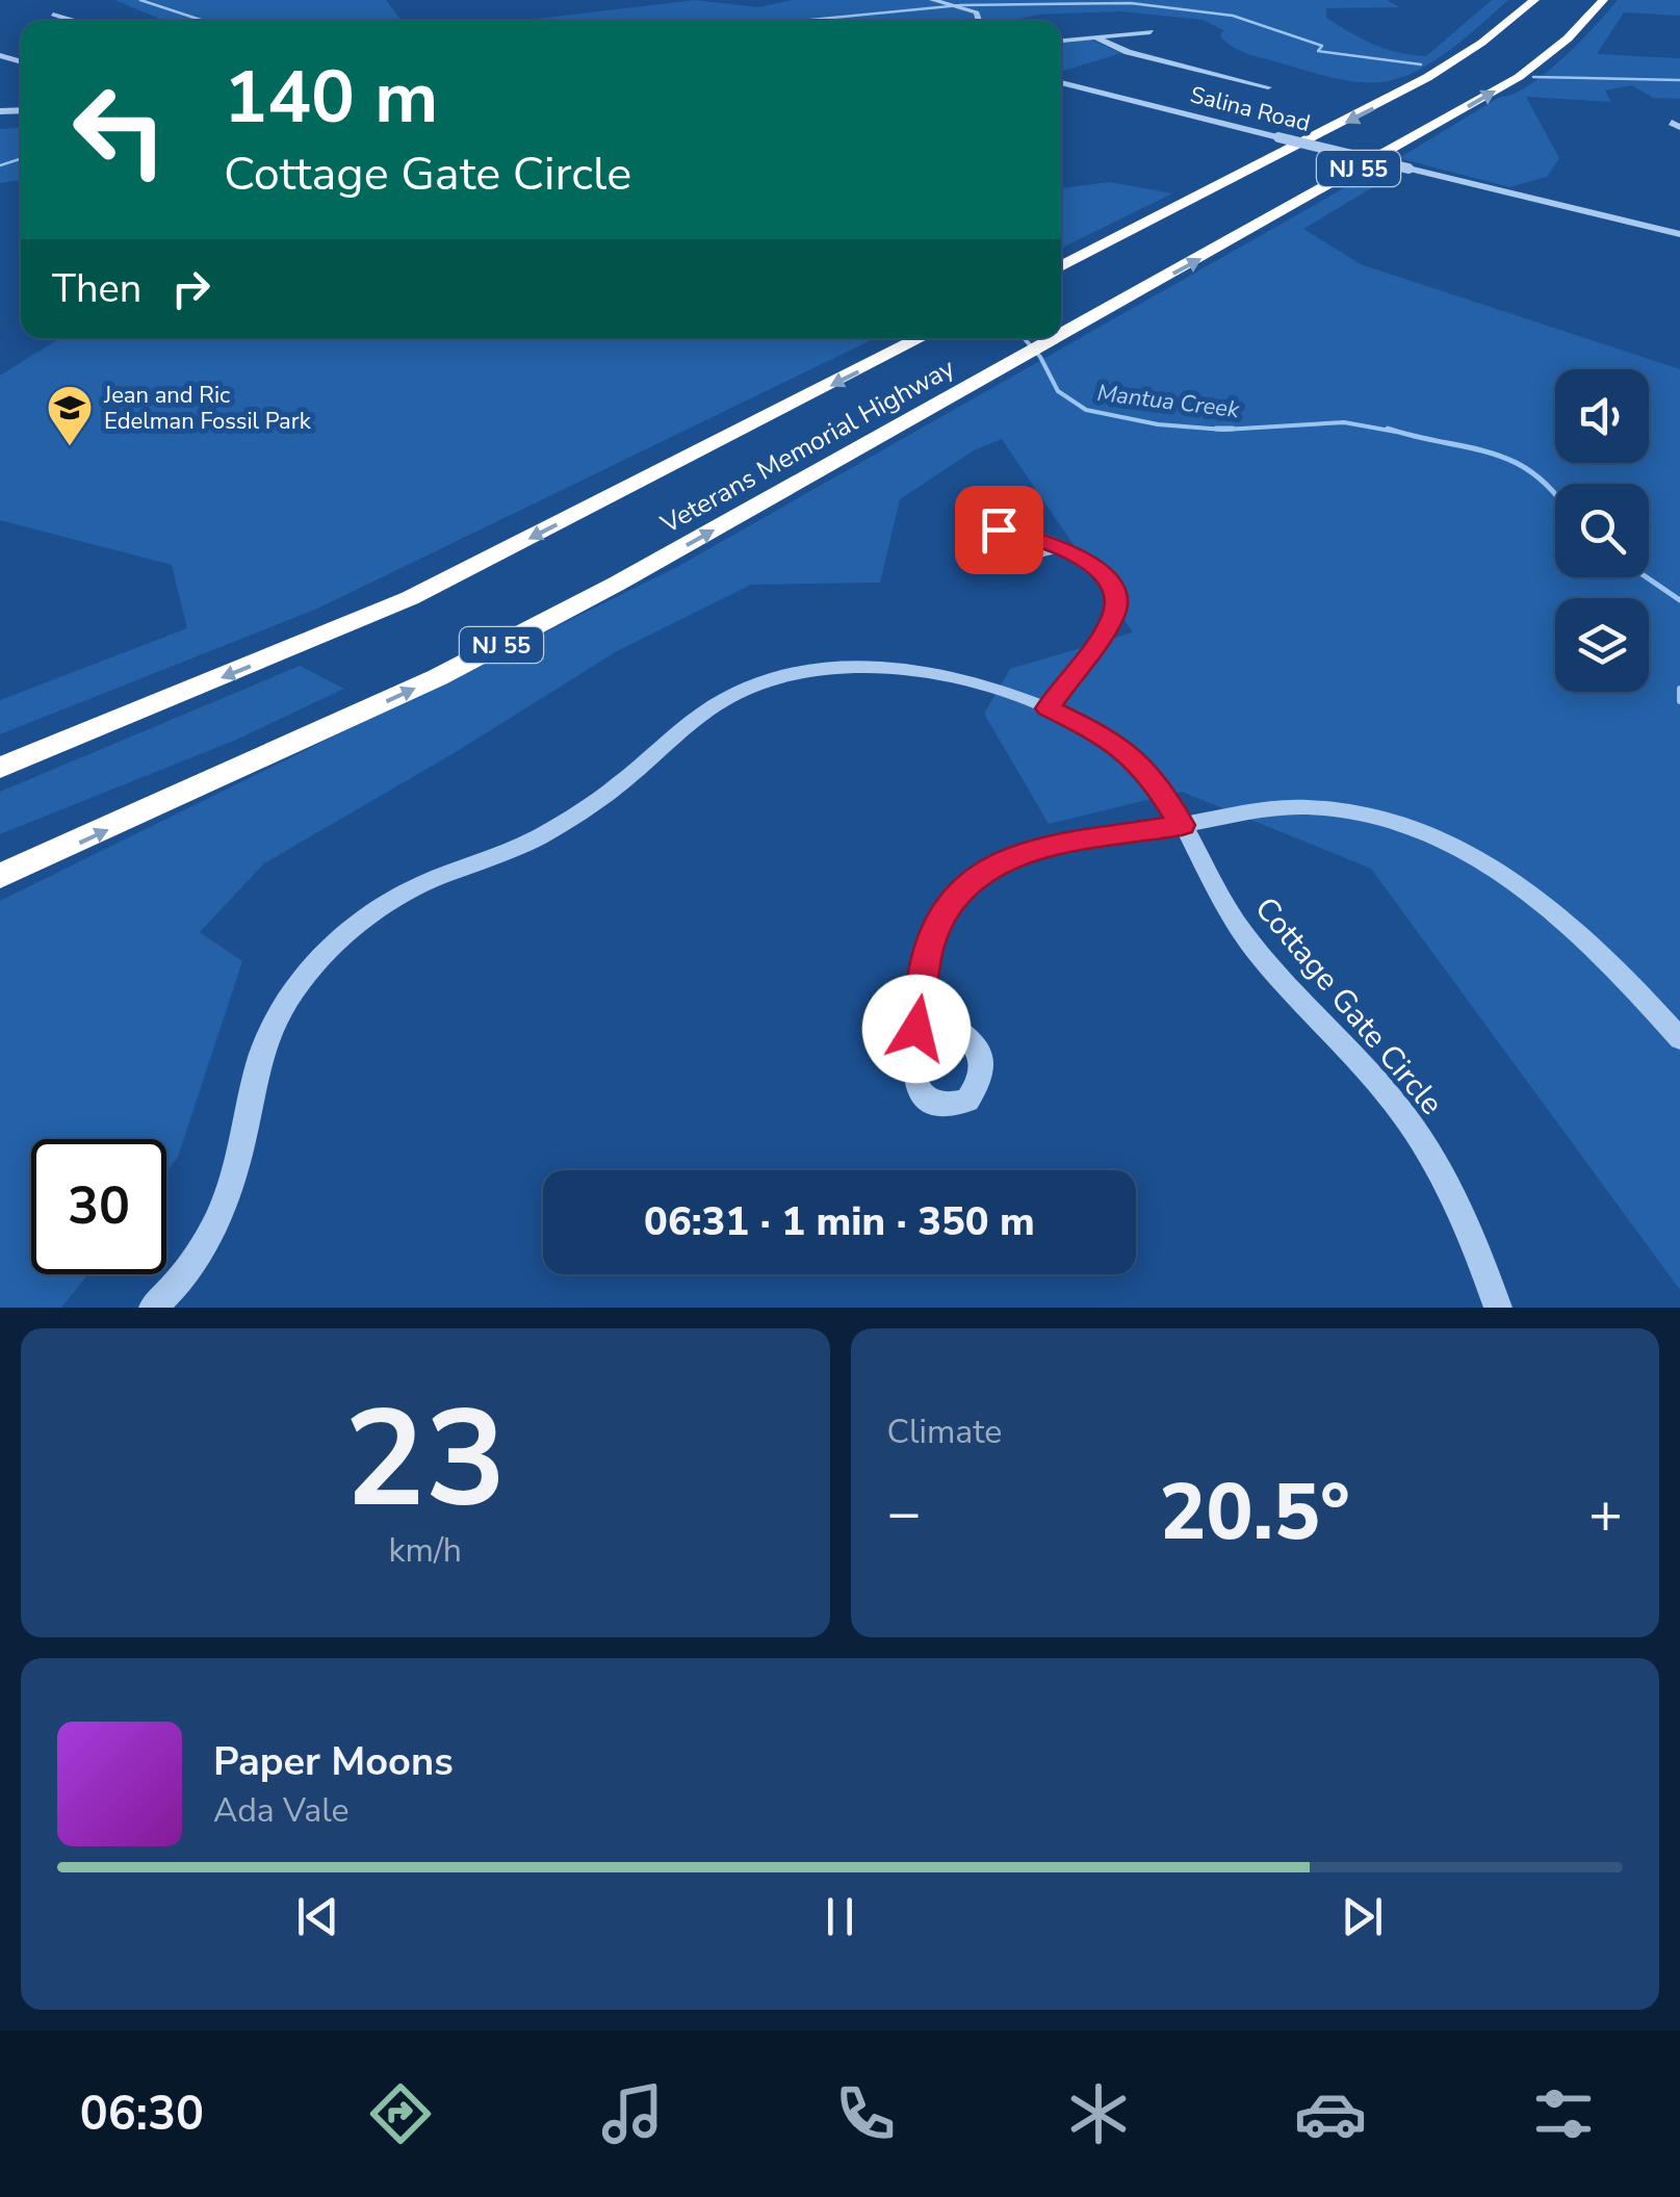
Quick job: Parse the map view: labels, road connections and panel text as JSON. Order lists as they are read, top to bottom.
{
  "streets": {
    "highway": ["NJ 55", "Veterans Memorial Highway"],
    "street": ["Salina Road", "Cottage Gate Circle"]
  },
  "water": ["Mantua Creek"],
  "places": {
    "school or university": ["Jean and Ric Edelman Fossil Park"]
  },
  "page": {
    "turn": ["140 m", "Cottage Gate Circle"],
    "then": "Then",
    "limit": "30",
    "trip": "06:31 · 1 min · 350 m",
    "tile": [
      ["23", "km/h"],
      "Climate"
    ],
    "heat": ["−", "20.5°", "+"],
    "song": ["Paper Moons", "Ada Vale"],
    "tabs": "06:30"
  }
}
